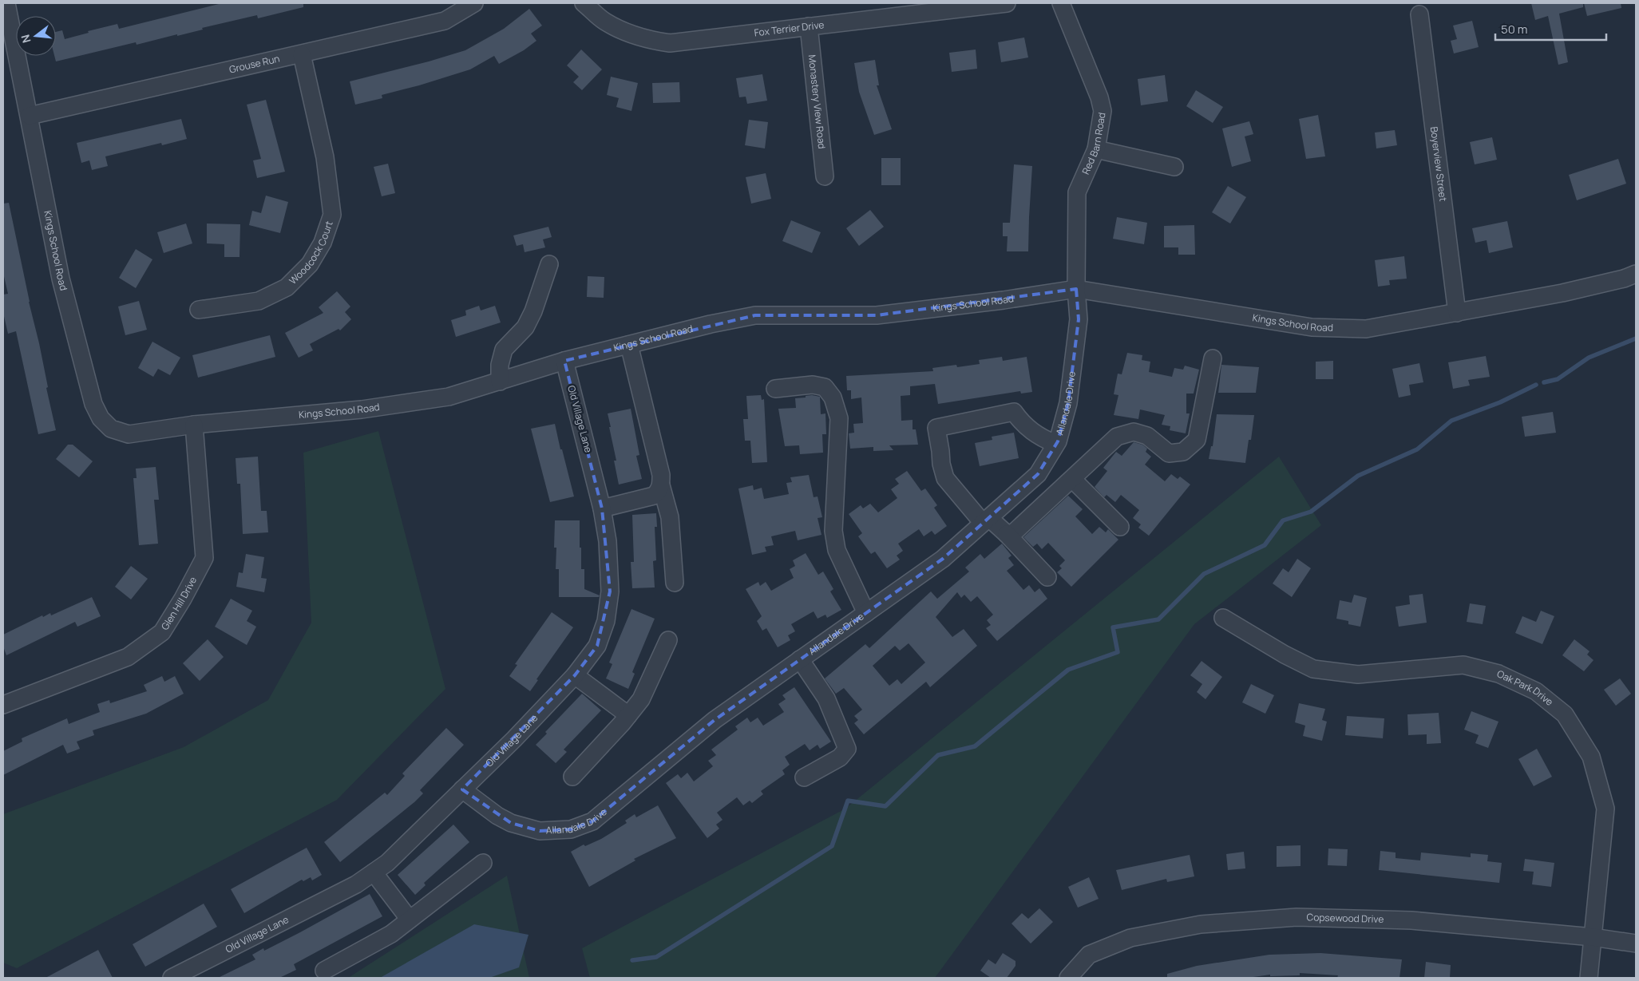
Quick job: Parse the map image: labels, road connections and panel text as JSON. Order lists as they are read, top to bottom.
{
  "streets": {
    "street": [
      "Fox Terrier Drive",
      "Grouse Run",
      "Monastery View Road",
      "Red Barn Road",
      "Boyerview Street",
      "Kings School Road",
      "Woodcock Court",
      "Allandale Drive",
      "Old Village Lane",
      "Glen Hill Drive",
      "Oak Park Drive",
      "Copsewood Drive"
    ]
  },
  "crossings": [
    ["Fox Terrier Drive", "Monastery View Road"],
    ["Grouse Run", "Kings School Road"],
    ["Grouse Run", "Woodcock Court"],
    ["Red Barn Road", "Kings School Road"],
    ["Red Barn Road", "Allandale Drive"],
    ["Boyerview Street", "Kings School Road"],
    ["Kings School Road", "Allandale Drive"],
    ["Kings School Road", "Old Village Lane"],
    ["Kings School Road", "Glen Hill Drive"],
    ["Allandale Drive", "Old Village Lane"],
    ["Oak Park Drive", "Copsewood Drive"]
  ],
  "scale_bar": "50 m",
  "north": "left"
}
